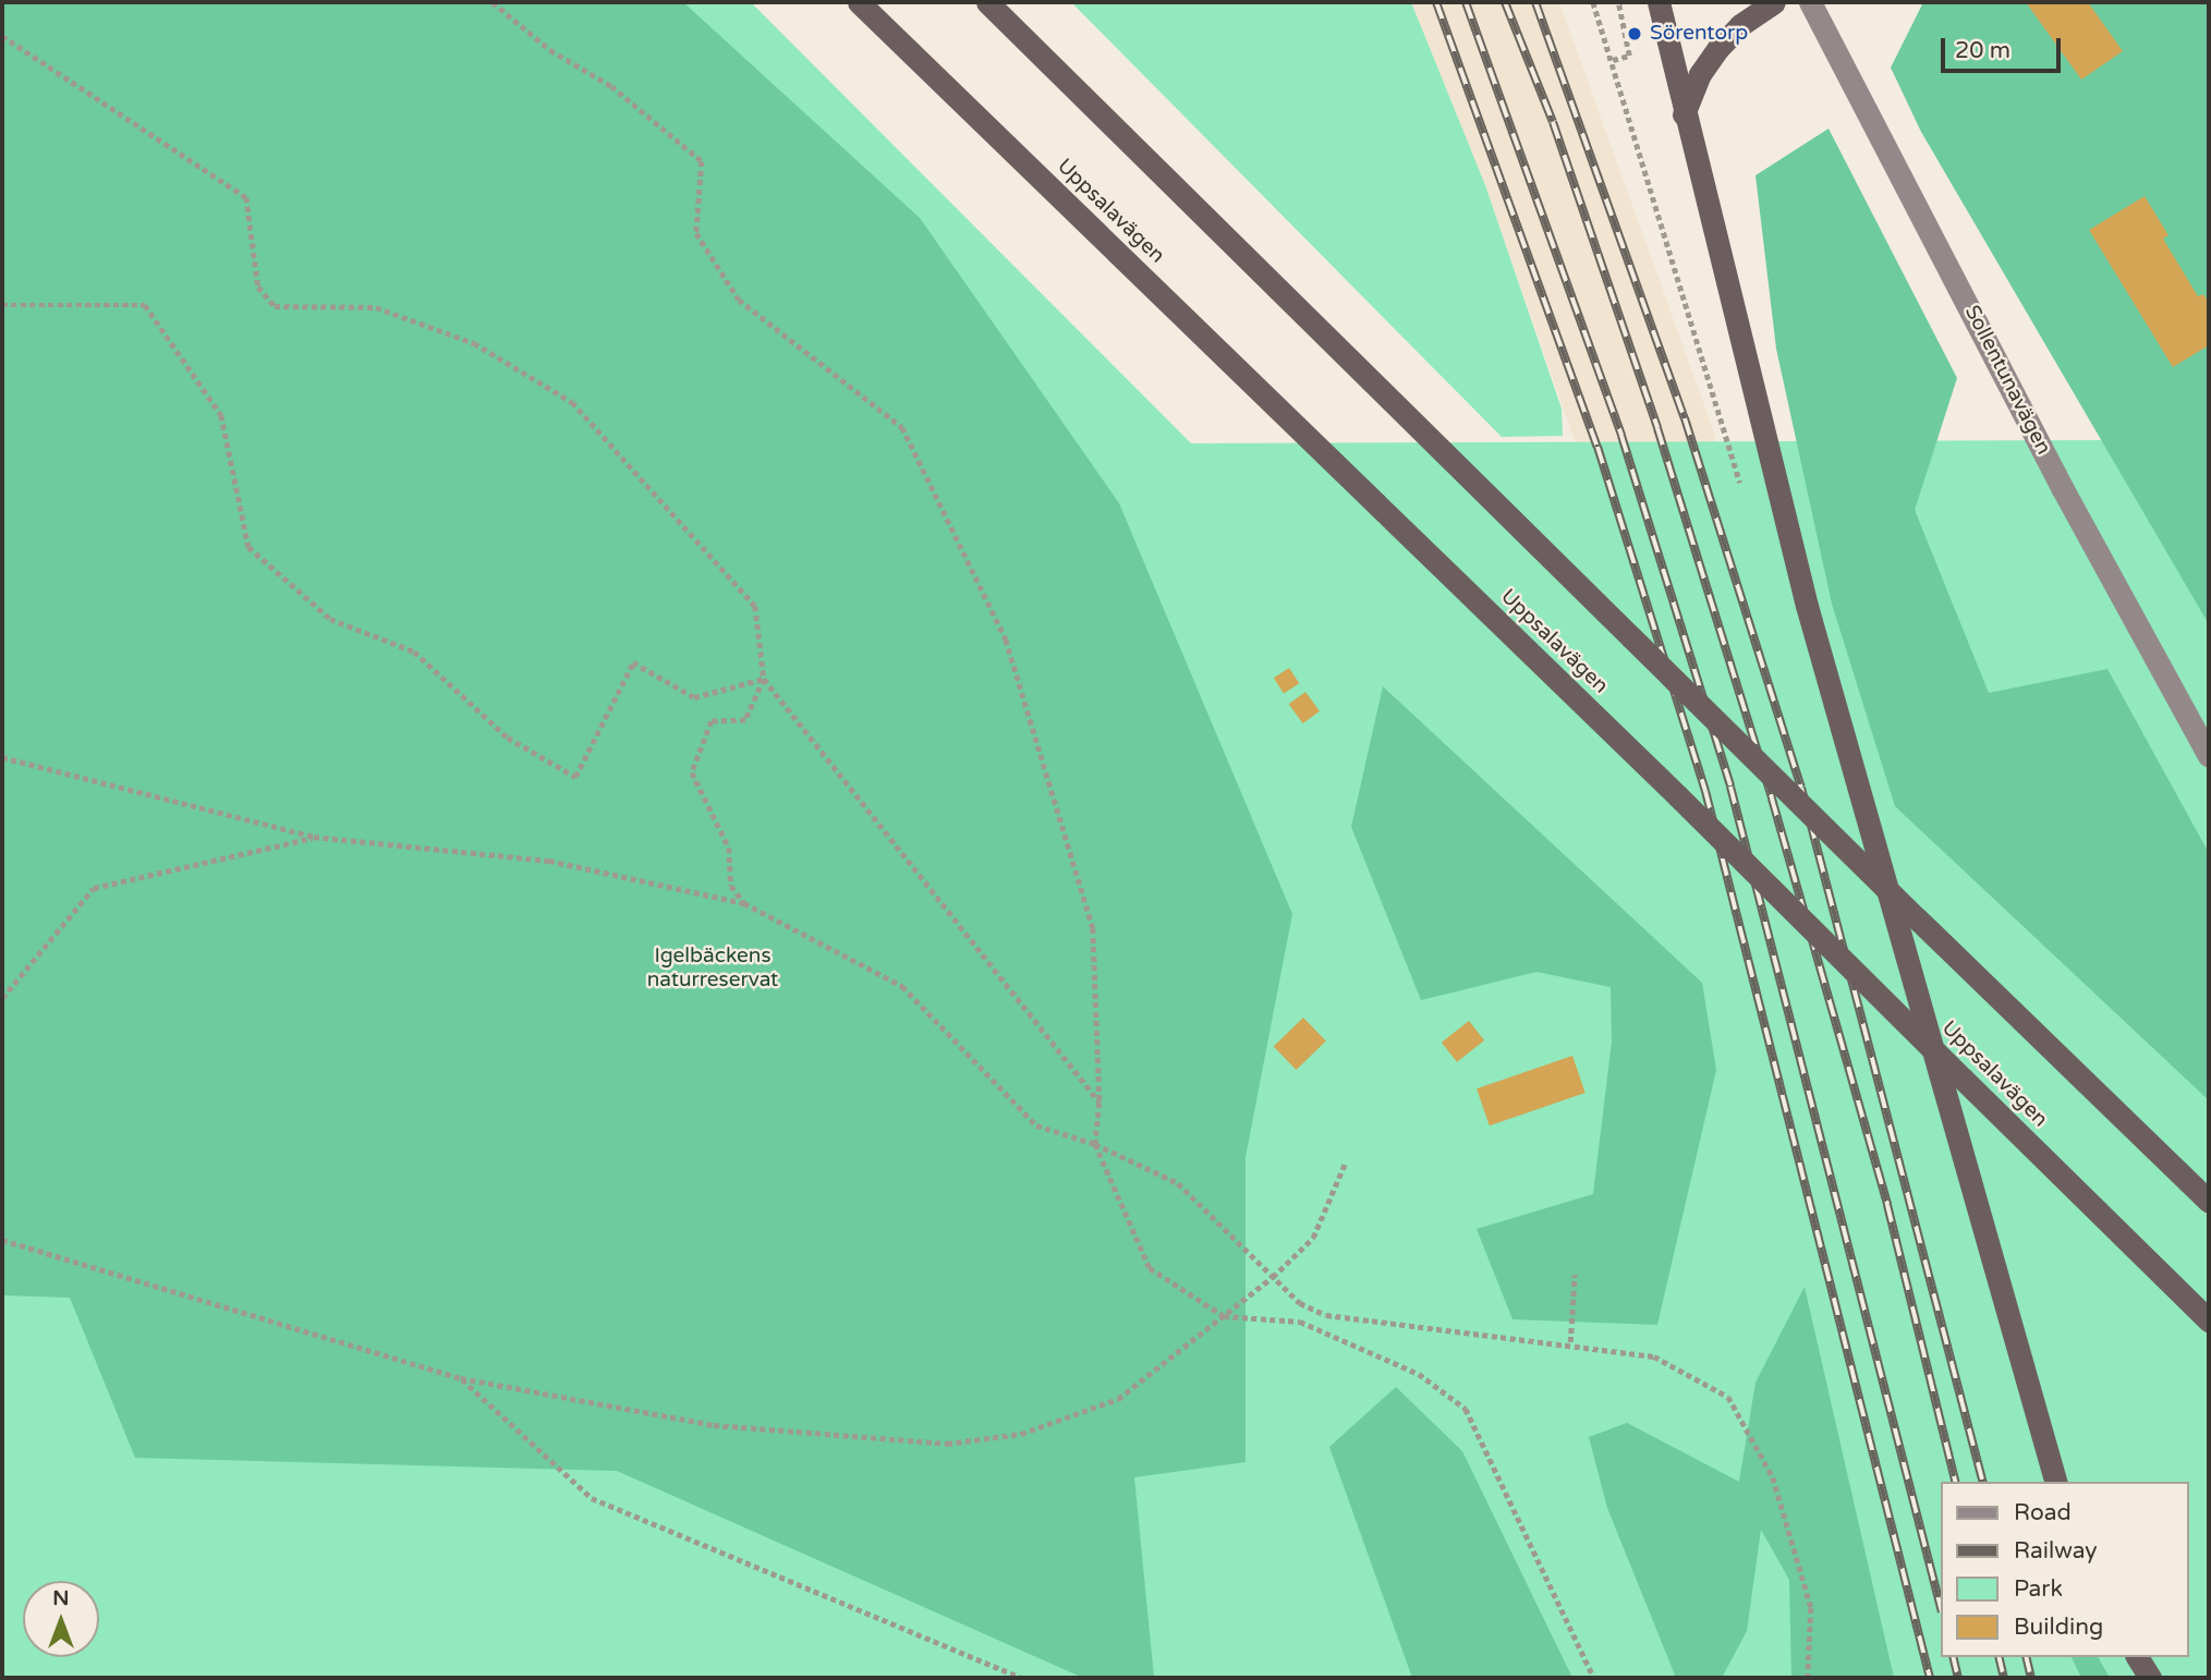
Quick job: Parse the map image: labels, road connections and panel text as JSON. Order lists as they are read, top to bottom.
{
  "streets": {
    "highway": ["Uppsalavägen"],
    "street": ["Sollentunavägen"]
  },
  "parks": ["Igelbäckens naturreservat"],
  "places": ["Sörentorp"],
  "legend": [
    "Road",
    "Railway",
    "Park",
    "Building"
  ],
  "scale_bar": "20 m",
  "north": "top"
}
